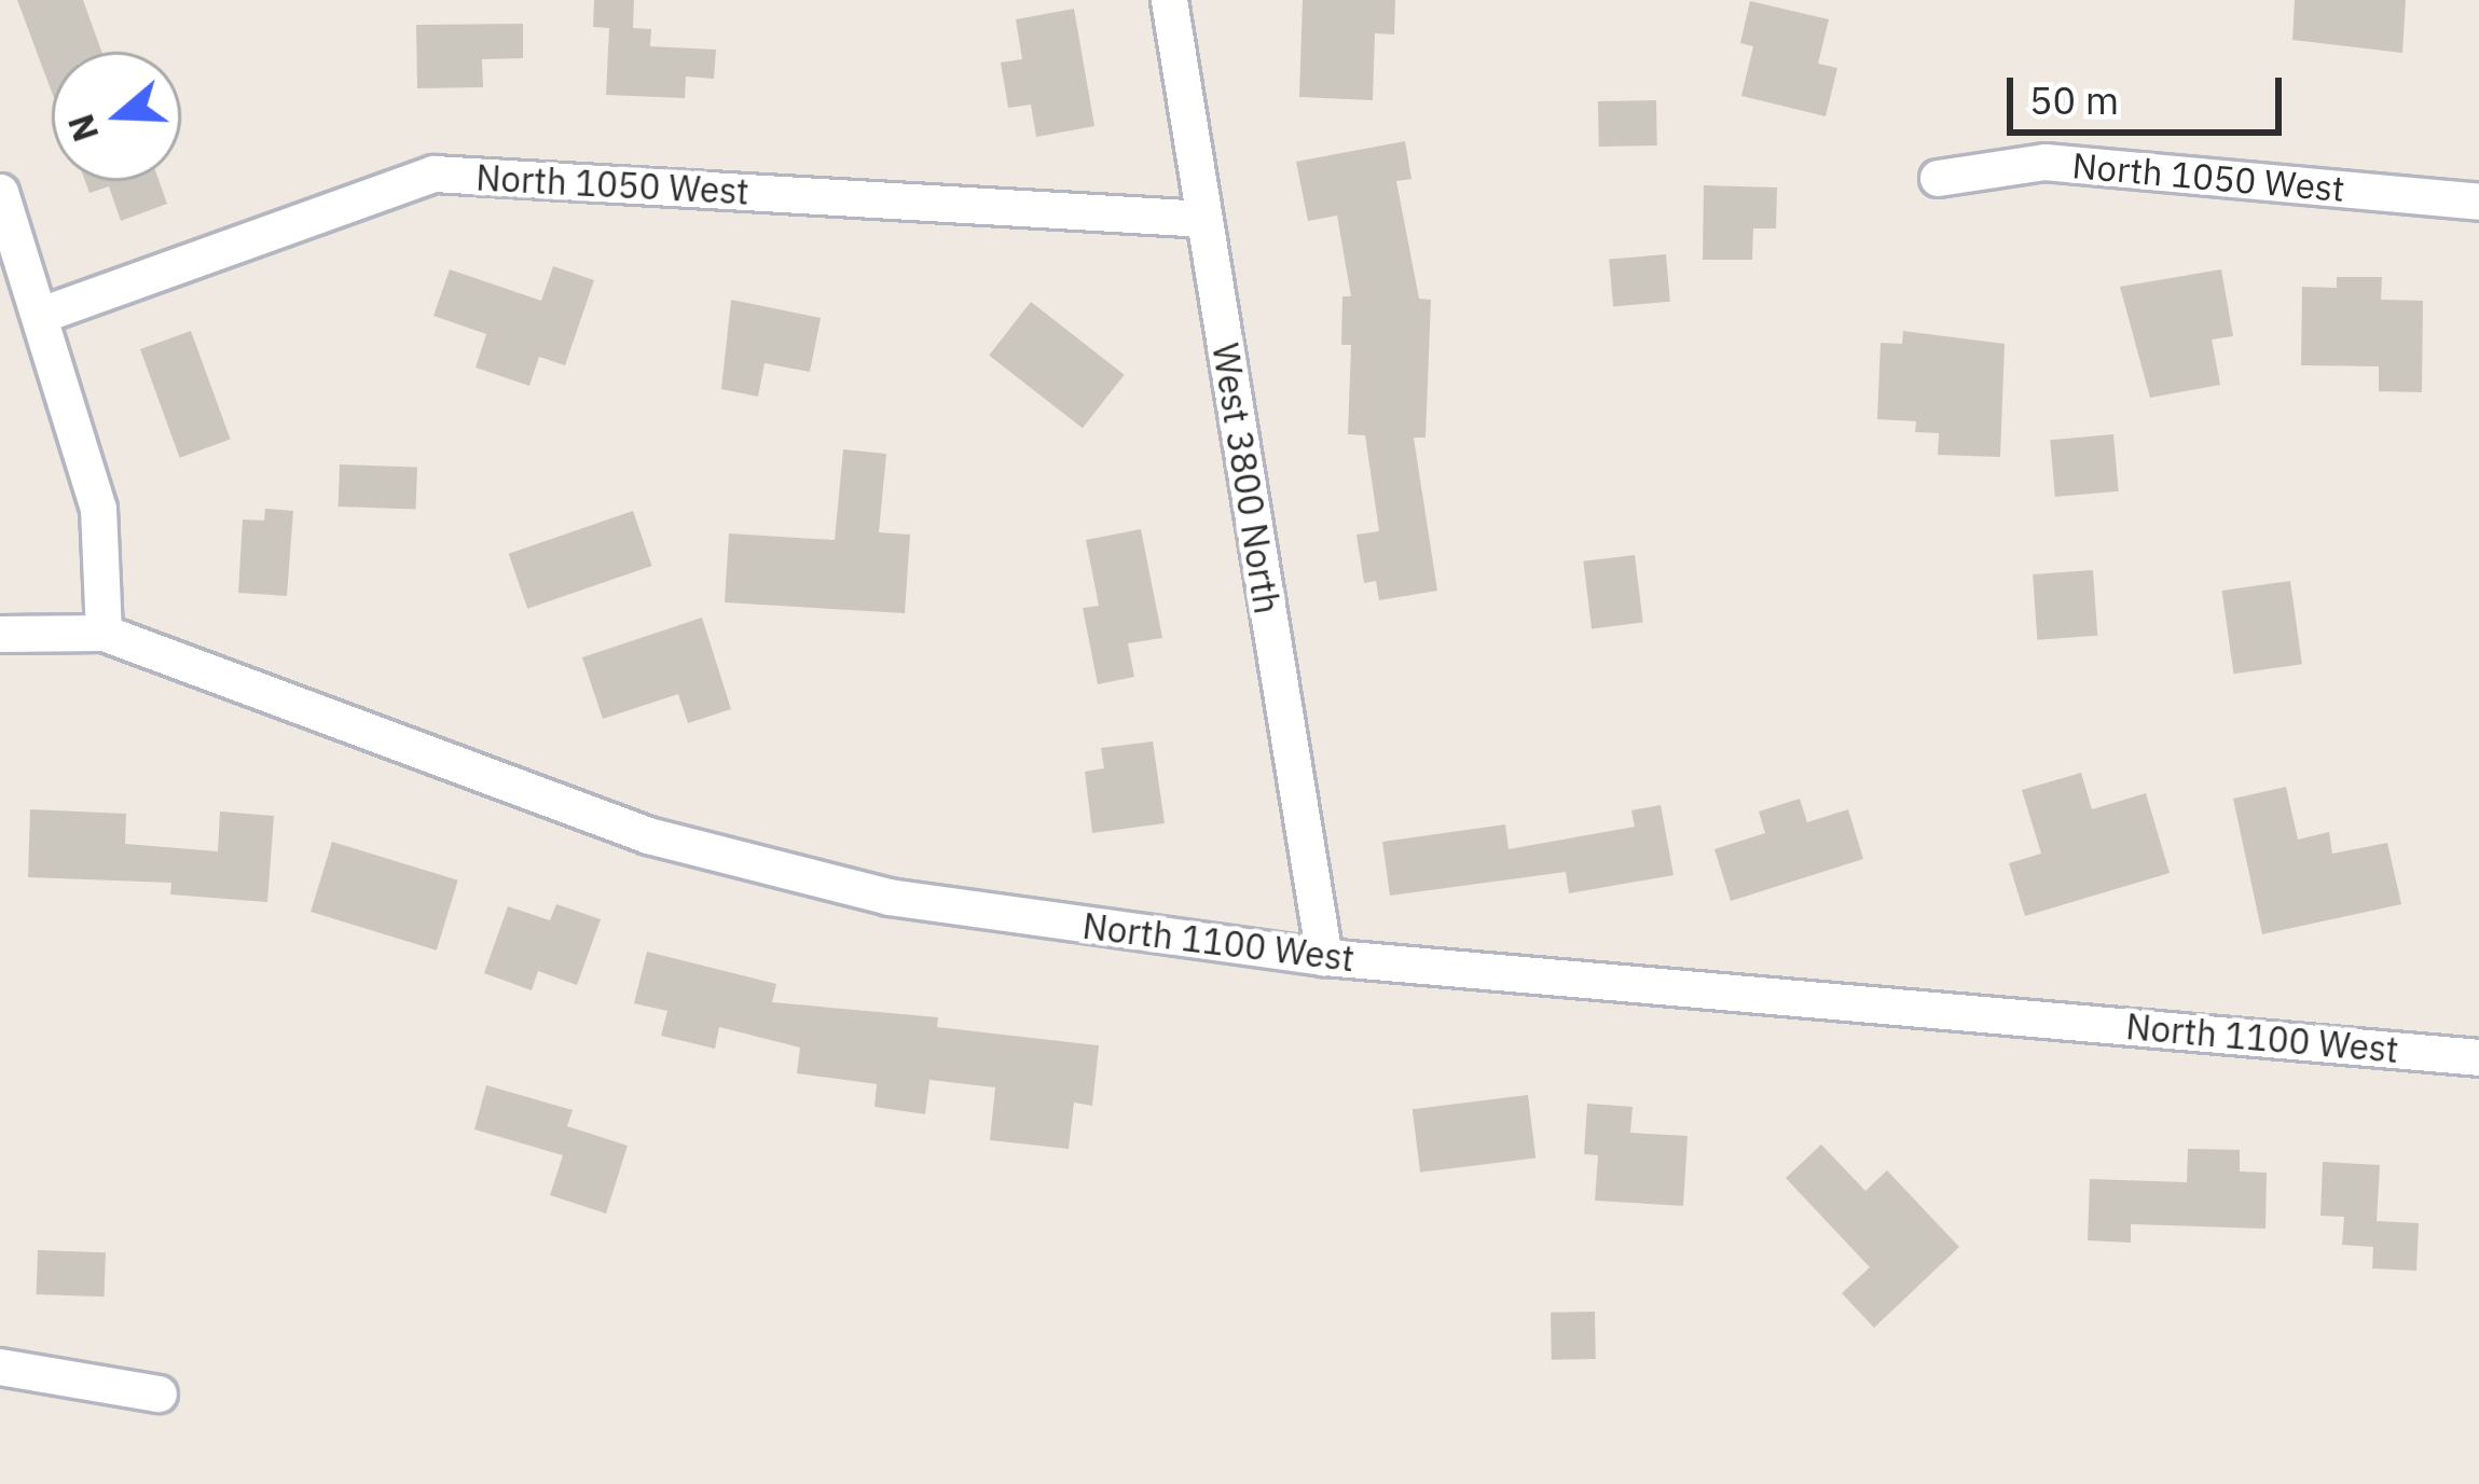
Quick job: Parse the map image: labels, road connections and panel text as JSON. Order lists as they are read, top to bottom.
{
  "streets": {
    "street": ["North 1050 West", "West 3800 North", "North 1100 West"]
  },
  "crossings": [
    ["North 1050 West", "West 3800 North"],
    ["West 3800 North", "North 1100 West"]
  ],
  "scale_bar": "50 m",
  "north": "left"
}
